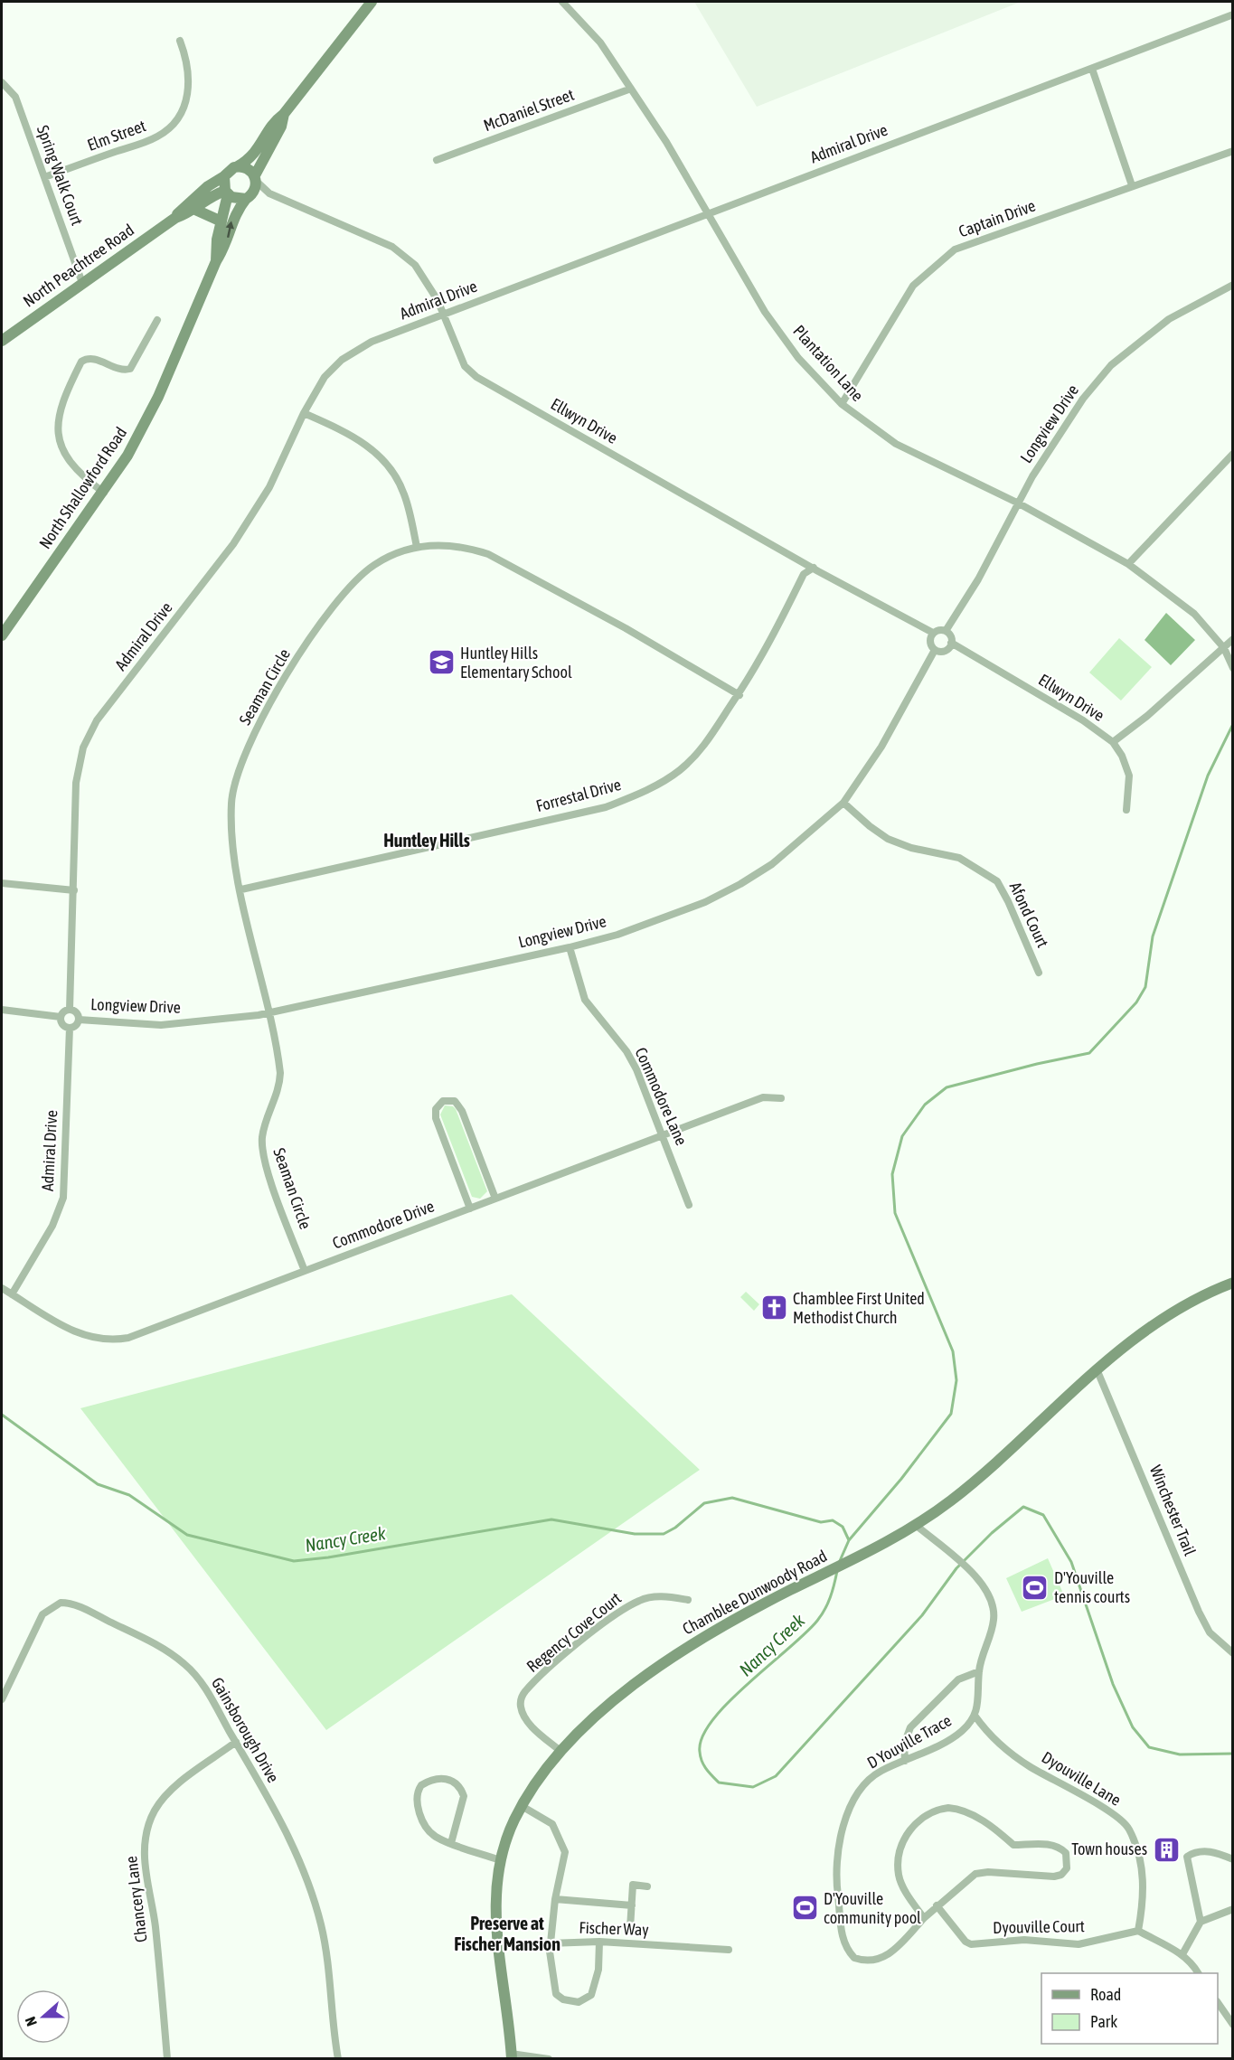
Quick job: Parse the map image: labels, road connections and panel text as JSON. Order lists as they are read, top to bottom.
{
  "streets": {
    "street": [
      "McDaniel Street",
      "Elm Street",
      "Admiral Drive",
      "Spring Walk Court",
      "Captain Drive",
      "North Peachtree Road",
      "Plantation Lane",
      "Ellwyn Drive",
      "Longview Drive",
      "North Shallowford Road",
      "Seaman Circle",
      "Forrestal Drive",
      "Afond Court",
      "Commodore Lane",
      "Commodore Drive",
      "Winchester Trail",
      "Chamblee Dunwoody Road",
      "Regency Cove Court",
      "Gainsborough Drive",
      "D Youville Trace",
      "Dyouville Lane",
      "Chancery Lane",
      "Dyouville Court",
      "Fischer Way"
    ]
  },
  "crossings": [
    ["McDaniel Street", "Plantation Lane"],
    ["Elm Street", "Spring Walk Court"],
    ["Admiral Drive", "Plantation Lane"],
    ["Admiral Drive", "Ellwyn Drive"],
    ["Admiral Drive", "Longview Drive"],
    ["Admiral Drive", "Commodore Drive"],
    ["Spring Walk Court", "North Peachtree Road"],
    ["Captain Drive", "Plantation Lane"],
    ["North Peachtree Road", "Ellwyn Drive"],
    ["North Peachtree Road", "North Shallowford Road"],
    ["Plantation Lane", "Longview Drive"],
    ["Ellwyn Drive", "Longview Drive"],
    ["Ellwyn Drive", "North Shallowford Road"],
    ["Ellwyn Drive", "Forrestal Drive"],
    ["Longview Drive", "Seaman Circle"],
    ["Longview Drive", "Afond Court"],
    ["Longview Drive", "Commodore Lane"],
    ["Seaman Circle", "Forrestal Drive"],
    ["Seaman Circle", "Commodore Drive"],
    ["Commodore Lane", "Commodore Drive"],
    ["Winchester Trail", "Chamblee Dunwoody Road"],
    ["Chamblee Dunwoody Road", "Regency Cove Court"],
    ["Chamblee Dunwoody Road", "D Youville Trace"],
    ["Chamblee Dunwoody Road", "Fischer Way"],
    ["Gainsborough Drive", "Chancery Lane"],
    ["D Youville Trace", "Dyouville Lane"],
    ["D Youville Trace", "Dyouville Court"],
    ["Dyouville Lane", "Dyouville Court"]
  ],
  "districts": ["Huntley Hills", "Preserve at Fischer Mansion"],
  "water": ["Nancy Creek"],
  "places": {
    "school or university": ["Huntley Hills Elementary School"],
    "church": ["Chamblee First United Methodist Church"],
    "sports": ["D'Youville tennis courts", "D'Youville community pool"],
    "building": ["Town houses"]
  },
  "legend": ["Road", "Park"],
  "north": "left"
}
